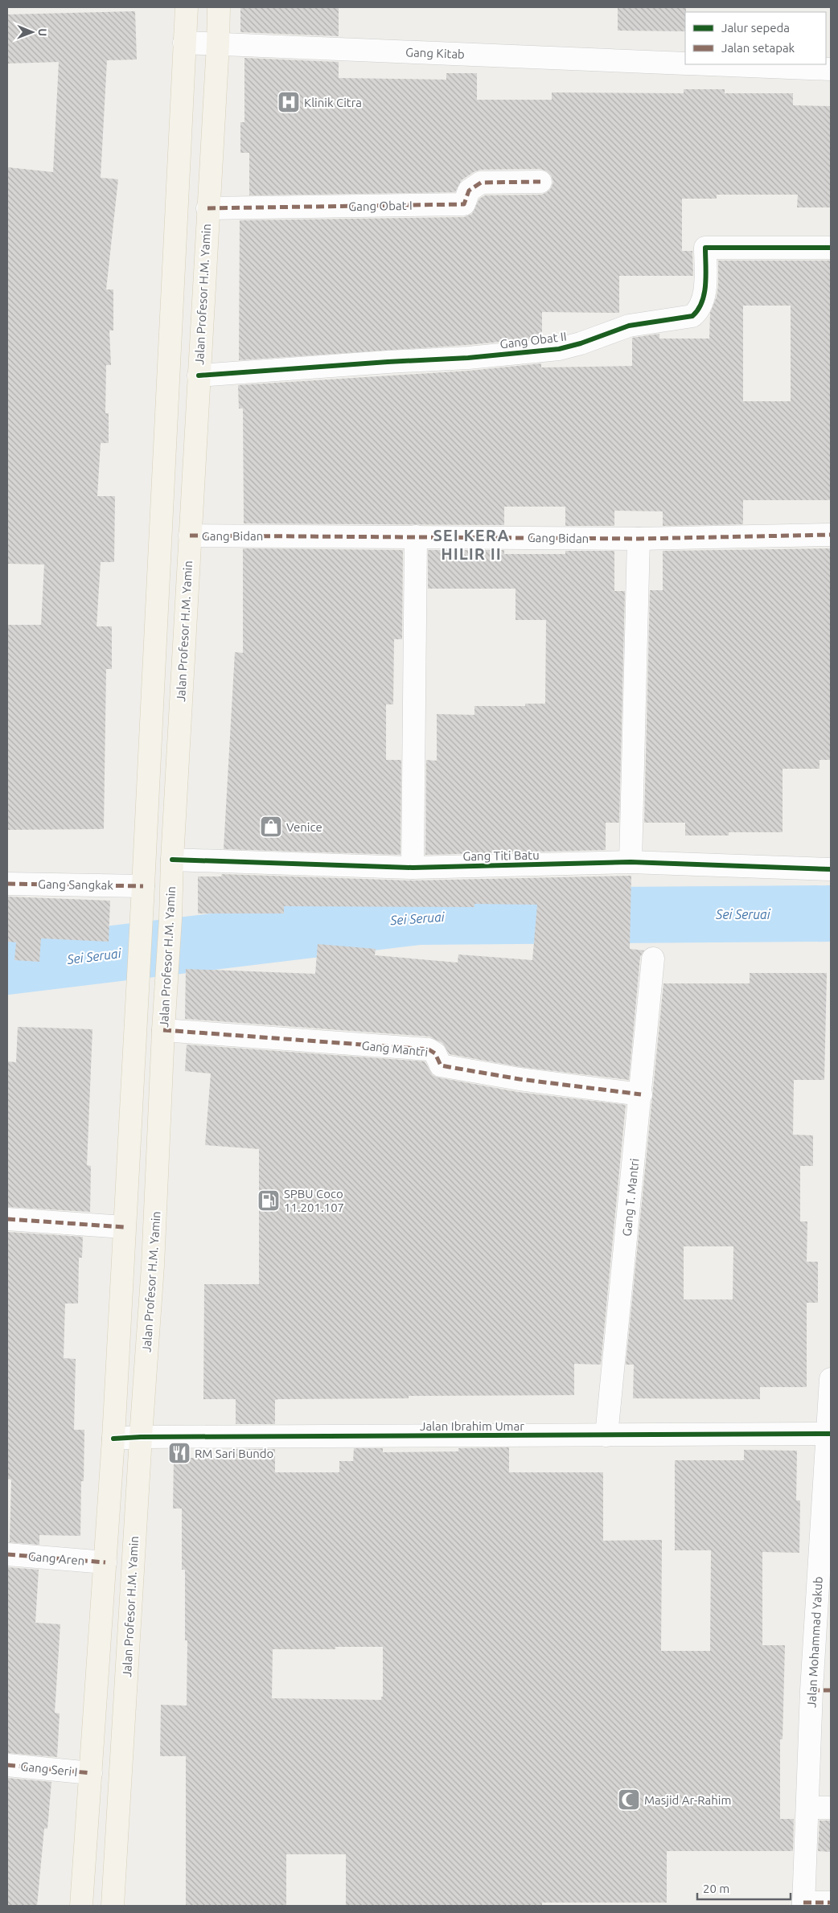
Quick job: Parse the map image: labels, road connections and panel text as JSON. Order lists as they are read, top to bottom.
{
  "streets": {
    "main road": ["Jalan Profesor H.M. Yamin"],
    "street": [
      "Gang Kitab",
      "Gang Obat I",
      "Gang Obat II",
      "Gang Bidan",
      "Gang Titi Batu",
      "Gang Sangkak",
      "Gang Mantri",
      "Gang T. Mantri",
      "Jalan Ibrahim Umar",
      "Gang Aren",
      "Jalan Mohammad Yakub",
      "Gang Seri I"
    ]
  },
  "crossings": [
    ["Gang Kitab", "Jalan Profesor H.M. Yamin"],
    ["Gang Obat I", "Jalan Profesor H.M. Yamin"],
    ["Jalan Profesor H.M. Yamin", "Gang Obat II"],
    ["Jalan Profesor H.M. Yamin", "Gang Bidan"],
    ["Jalan Profesor H.M. Yamin", "Gang Titi Batu"],
    ["Jalan Profesor H.M. Yamin", "Gang Mantri"],
    ["Jalan Profesor H.M. Yamin", "Jalan Ibrahim Umar"],
    ["Gang Mantri", "Gang T. Mantri"],
    ["Gang T. Mantri", "Jalan Ibrahim Umar"],
    ["Jalan Ibrahim Umar", "Jalan Mohammad Yakub"]
  ],
  "districts": ["SEI KERA HILIR II"],
  "water": ["Sei Seruai"],
  "places": {
    "hospital": ["Klinik Citra"],
    "shop": ["Venice"],
    "fuel station": ["SPBU Coco 11.201.107"],
    "restaurant": ["RM Sari Bundo"],
    "mosque": ["Masjid Ar-Rahim"]
  },
  "legend": ["Jalur sepeda", "Jalan setapak"],
  "scale_bar": "20 m",
  "north": "right"
}
